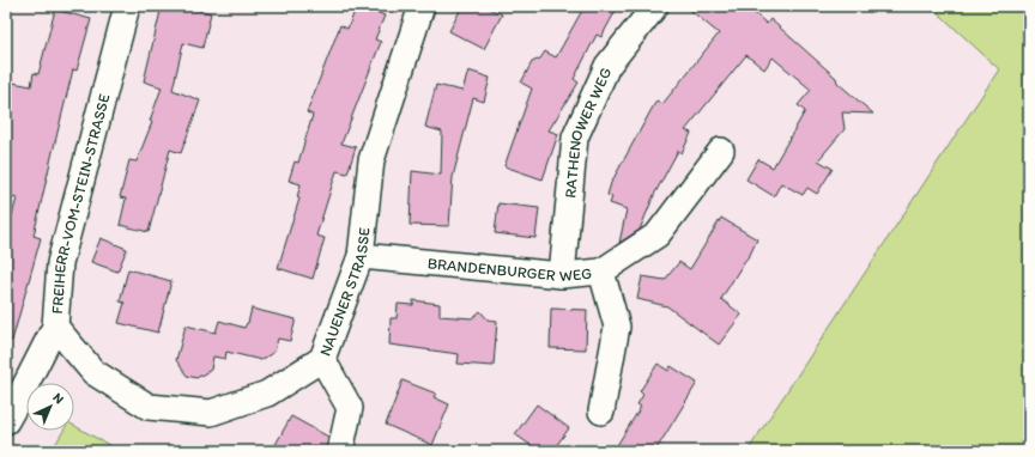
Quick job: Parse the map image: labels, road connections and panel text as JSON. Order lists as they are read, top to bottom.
{
  "streets": {
    "street": [
      "RATHENOWER WEG",
      "FREIHERR-VOM-STEIN-STRASSE",
      "BRANDENBURGER WEG",
      "NAUENER STRASSE"
    ]
  },
  "crossings": [
    ["RATHENOWER WEG", "BRANDENBURGER WEG"],
    ["FREIHERR-VOM-STEIN-STRASSE", "NAUENER STRASSE"],
    ["BRANDENBURGER WEG", "NAUENER STRASSE"]
  ],
  "north": "top right"
}
